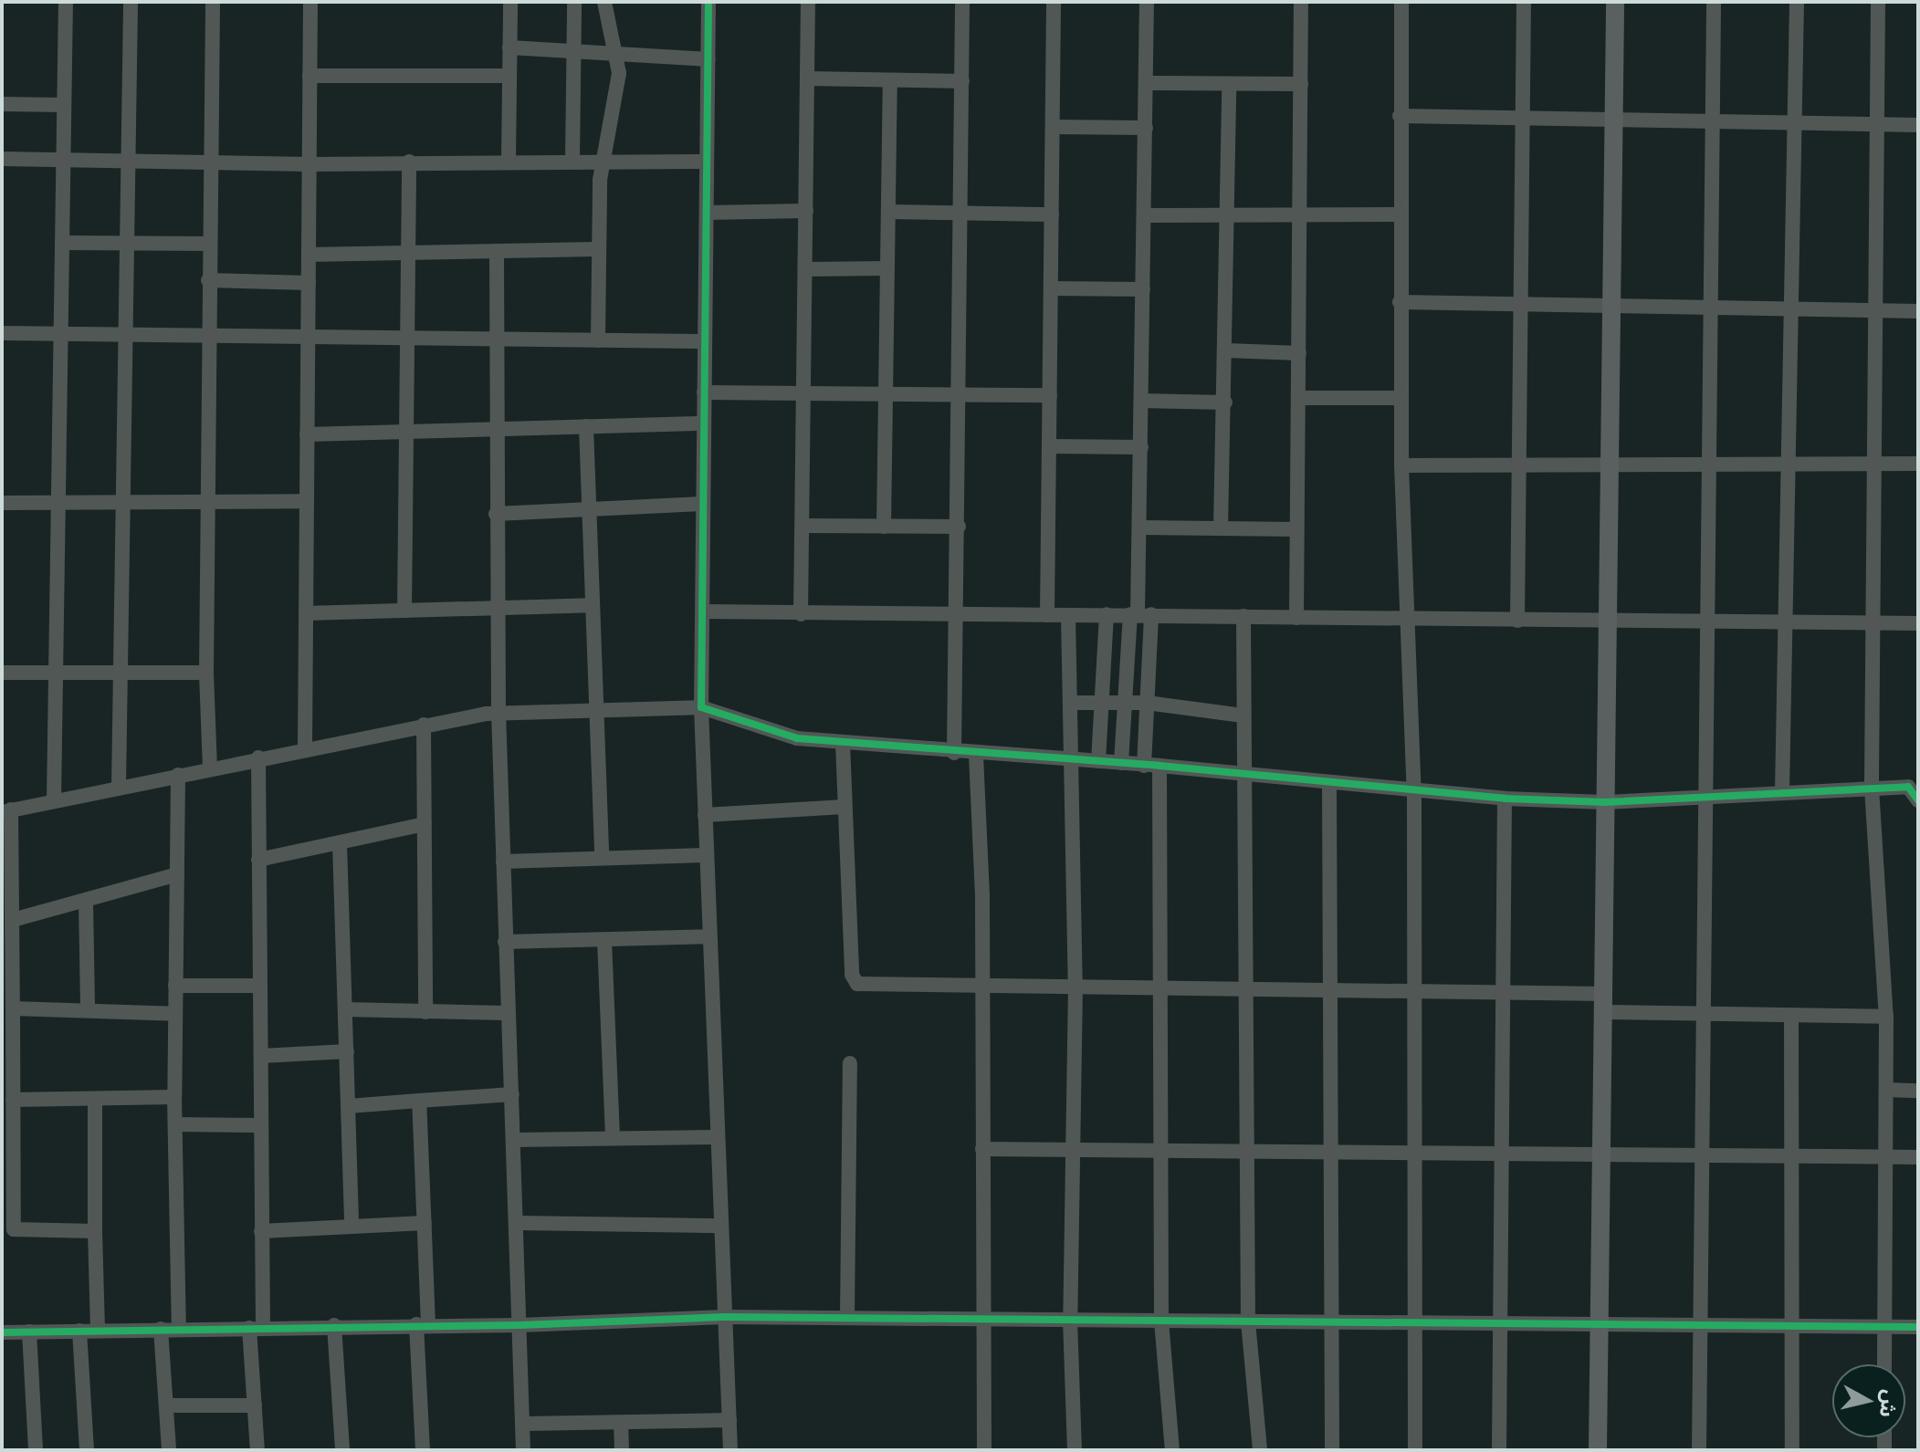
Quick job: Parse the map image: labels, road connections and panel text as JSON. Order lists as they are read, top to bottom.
{
  "north": "right"
}
